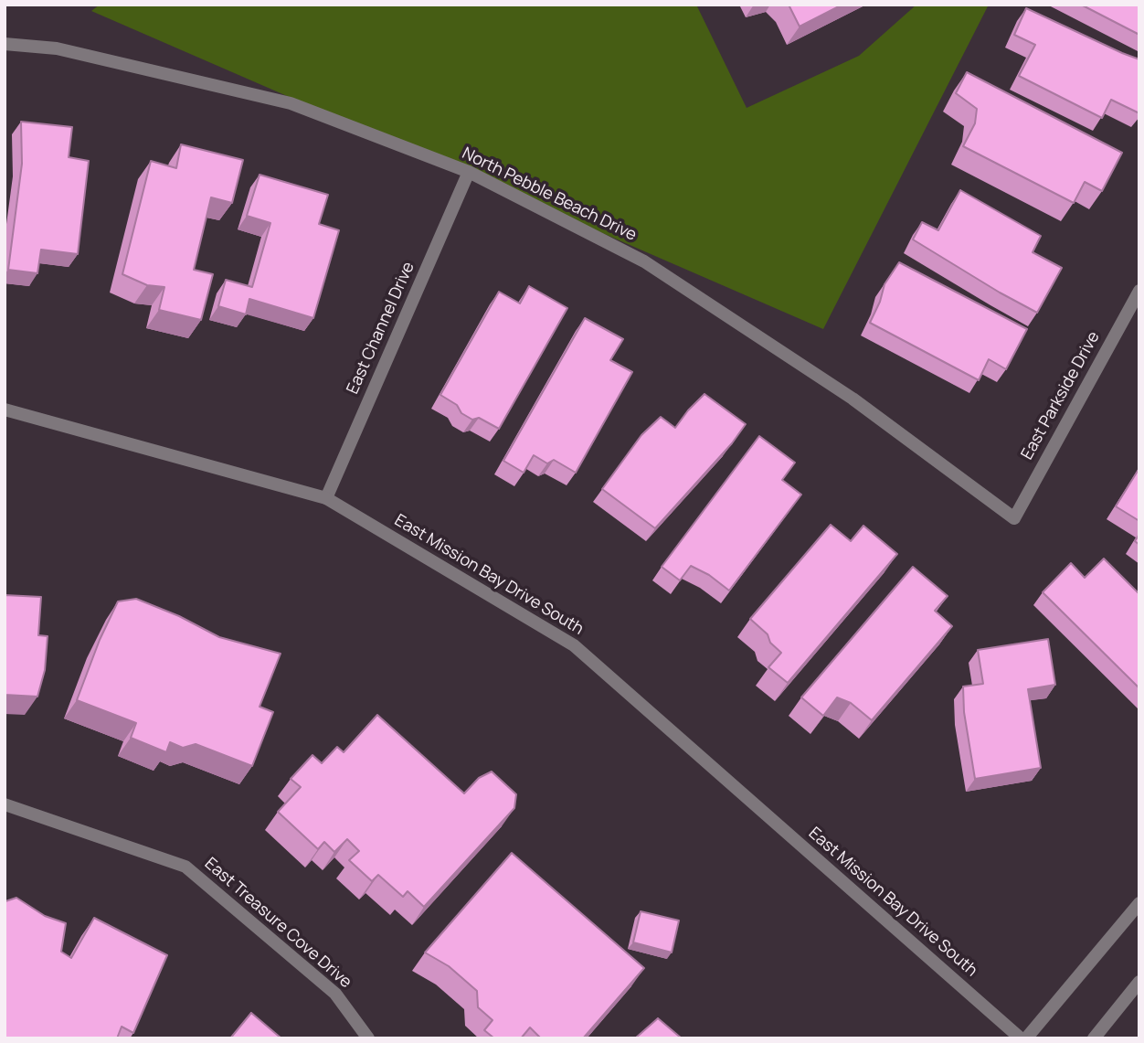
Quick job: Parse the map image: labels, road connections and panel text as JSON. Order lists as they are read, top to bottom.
{
  "streets": {
    "street": [
      "North Pebble Beach Drive",
      "East Channel Drive",
      "East Parkside Drive",
      "East Mission Bay Drive South",
      "East Treasure Cove Drive"
    ]
  },
  "crossings": [
    ["North Pebble Beach Drive", "East Channel Drive"],
    ["North Pebble Beach Drive", "East Parkside Drive"],
    ["East Channel Drive", "East Mission Bay Drive South"]
  ]
}
